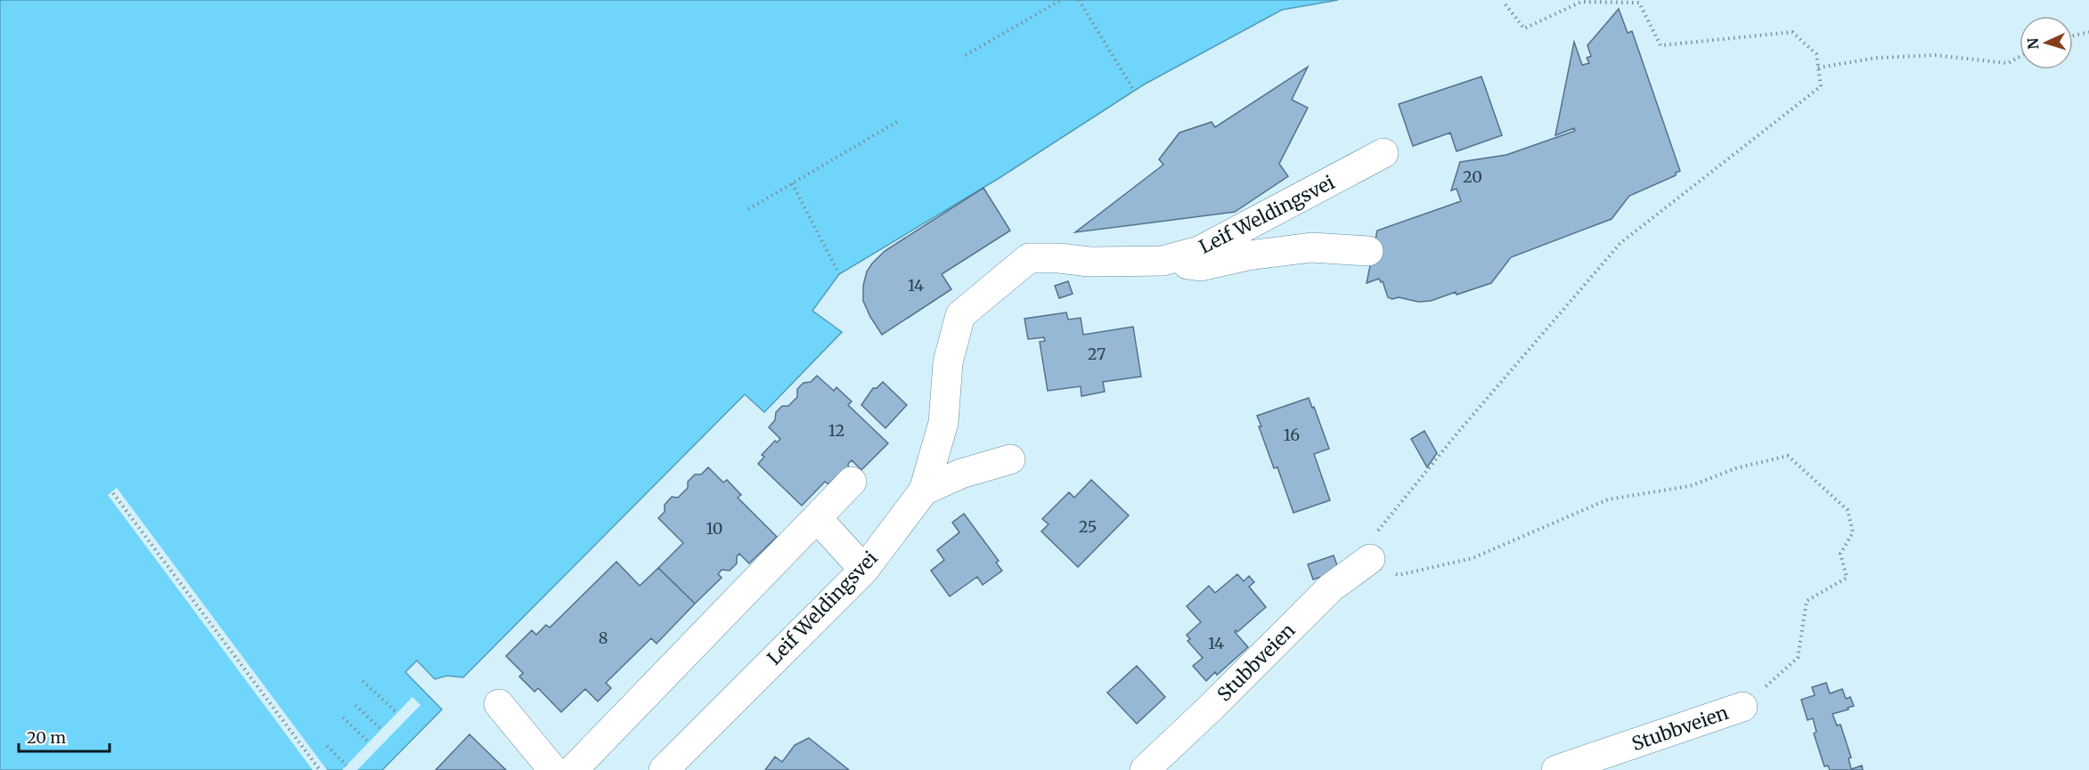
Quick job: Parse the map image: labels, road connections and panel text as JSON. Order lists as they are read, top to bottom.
{
  "streets": {
    "street": ["Leif Weldingsvei", "Stubbveien"]
  },
  "house_numbers": [
    "20",
    "14",
    "27",
    "12",
    "16",
    "25",
    "10",
    "8",
    "14"
  ],
  "scale_bar": "20 m",
  "north": "left"
}
